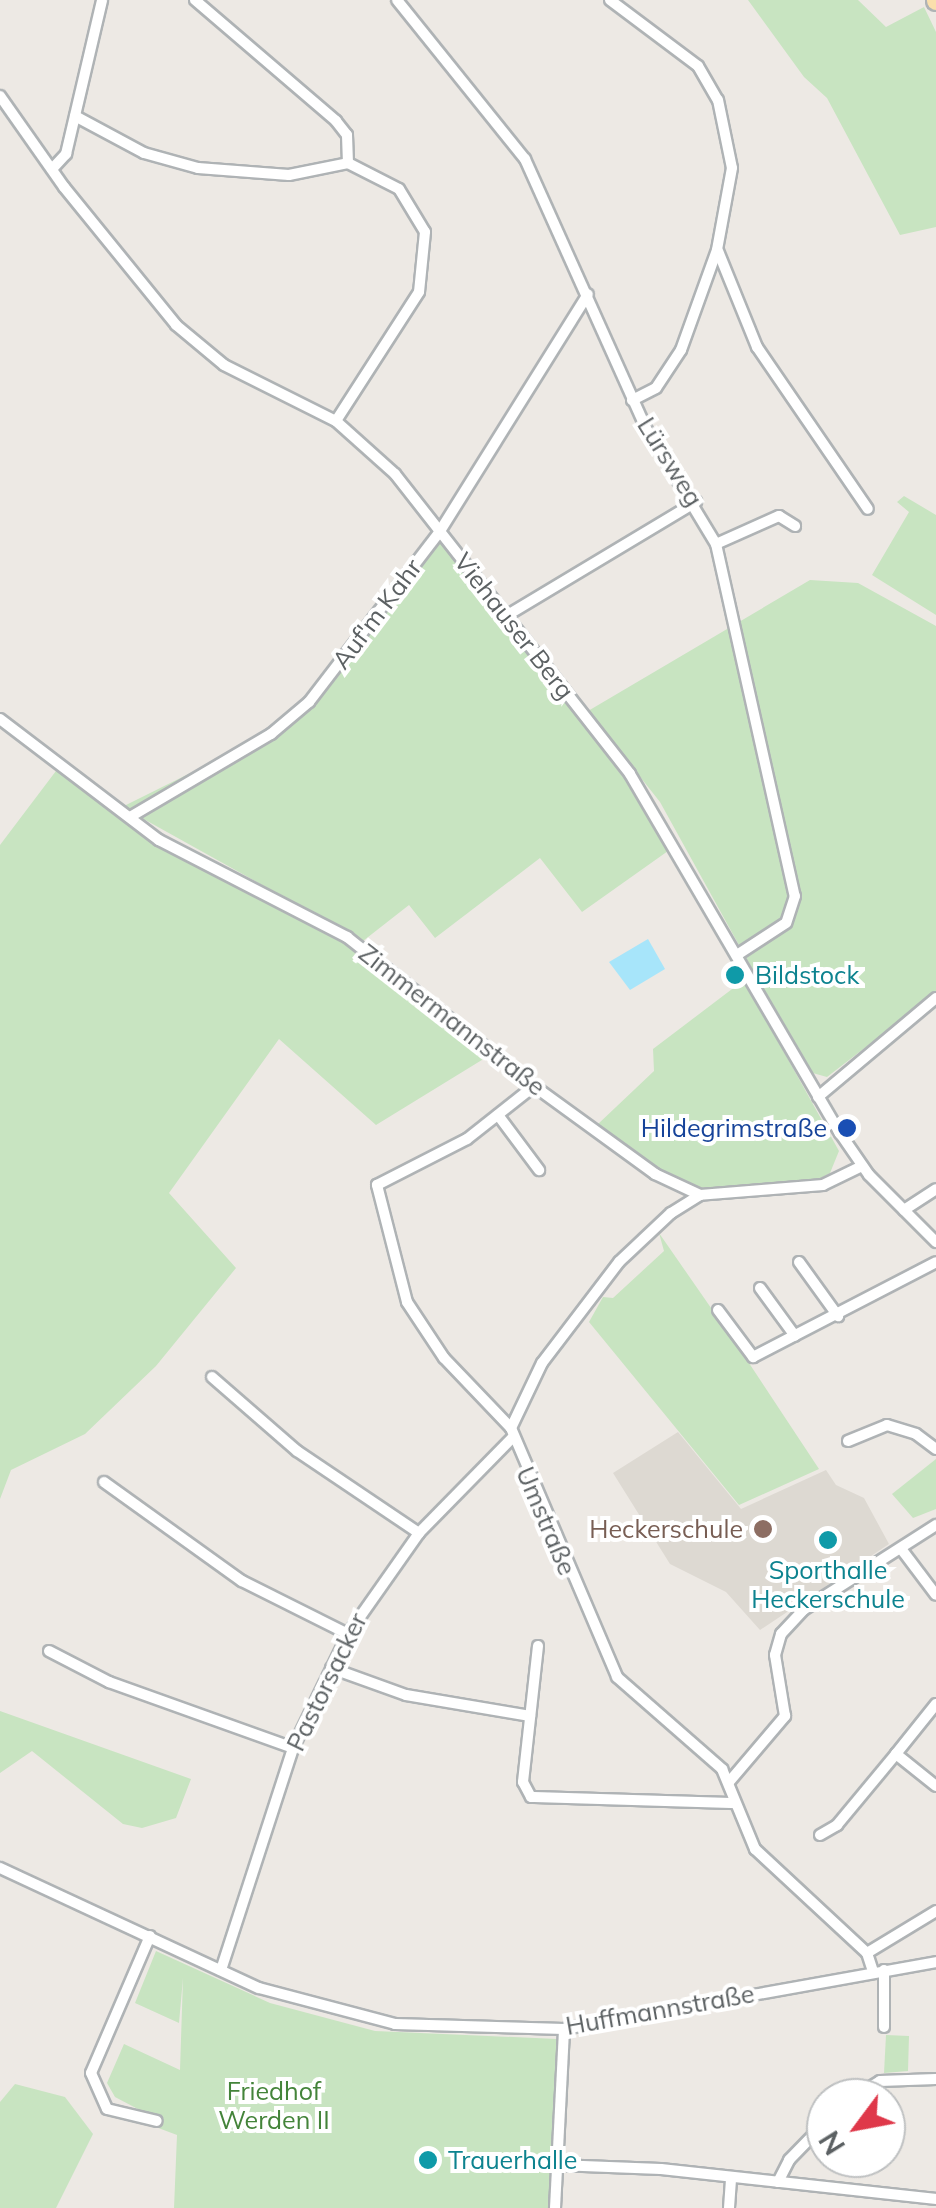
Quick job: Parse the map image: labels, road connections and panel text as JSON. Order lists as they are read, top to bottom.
{
  "streets": {
    "street": [
      "Lürsweg",
      "Auf'm Kahr",
      "Viehauser Berg",
      "Zimmermannstraße",
      "Umstraße",
      "Pastorsacker",
      "Huffmannstraße"
    ]
  },
  "crossings": [
    ["Lürsweg", "Auf'm Kahr"],
    ["Lürsweg", "Viehauser Berg"],
    ["Auf'm Kahr", "Viehauser Berg"],
    ["Auf'm Kahr", "Zimmermannstraße"],
    ["Umstraße", "Pastorsacker"],
    ["Pastorsacker", "Huffmannstraße"]
  ],
  "parks": ["Friedhof Werden II"],
  "places": [
    "Bildstock",
    "Hildegrimstraße",
    "Heckerschule",
    "Sporthalle Heckerschule",
    "Trauerhalle"
  ],
  "north": "bottom left"
}
